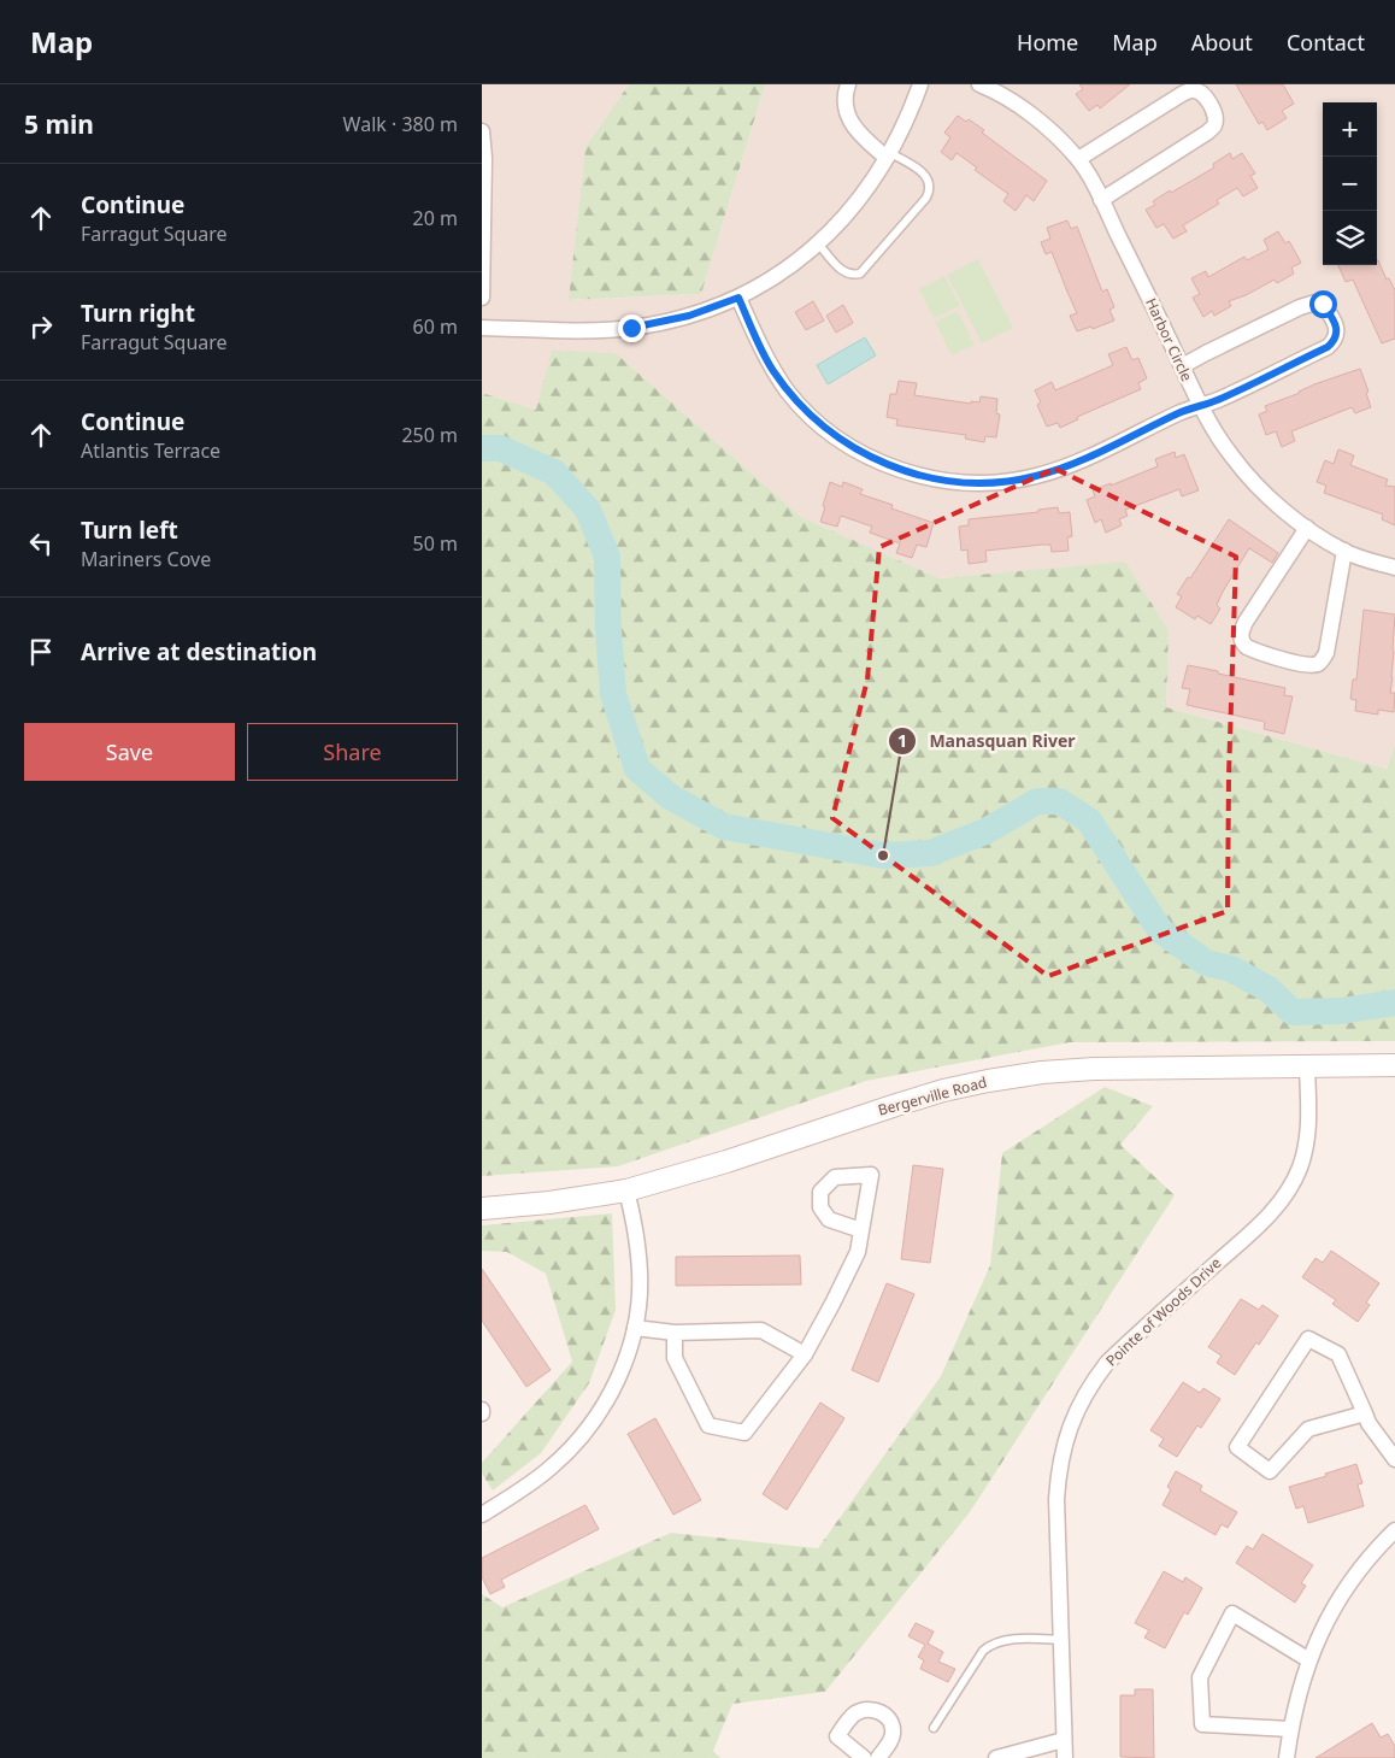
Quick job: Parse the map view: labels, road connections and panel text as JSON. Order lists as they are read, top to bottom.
{
  "streets": {
    "street": ["Harbor Circle", "Bergerville Road", "Pointe of Woods Drive"]
  },
  "crossings": [
    ["Bergerville Road", "Pointe of Woods Drive"]
  ],
  "places": ["Manasquan River"],
  "page": {
    "header": "Map",
    "nav": [
      "Home",
      "Map",
      "About",
      "Contact"
    ],
    "heading": ["5 min", "Walk · 380 m"],
    "map_buttons": ["+", "−"],
    "list": [
      ["Continue", "Farragut Square", "20 m"],
      ["Turn right", "Farragut Square", "60 m"],
      ["Continue", "Atlantis Terrace", "250 m"],
      ["Turn left", "Mariners Cove", "50 m"],
      "Arrive at destination"
    ],
    "buttons": ["Save", "Share"]
  }
}
